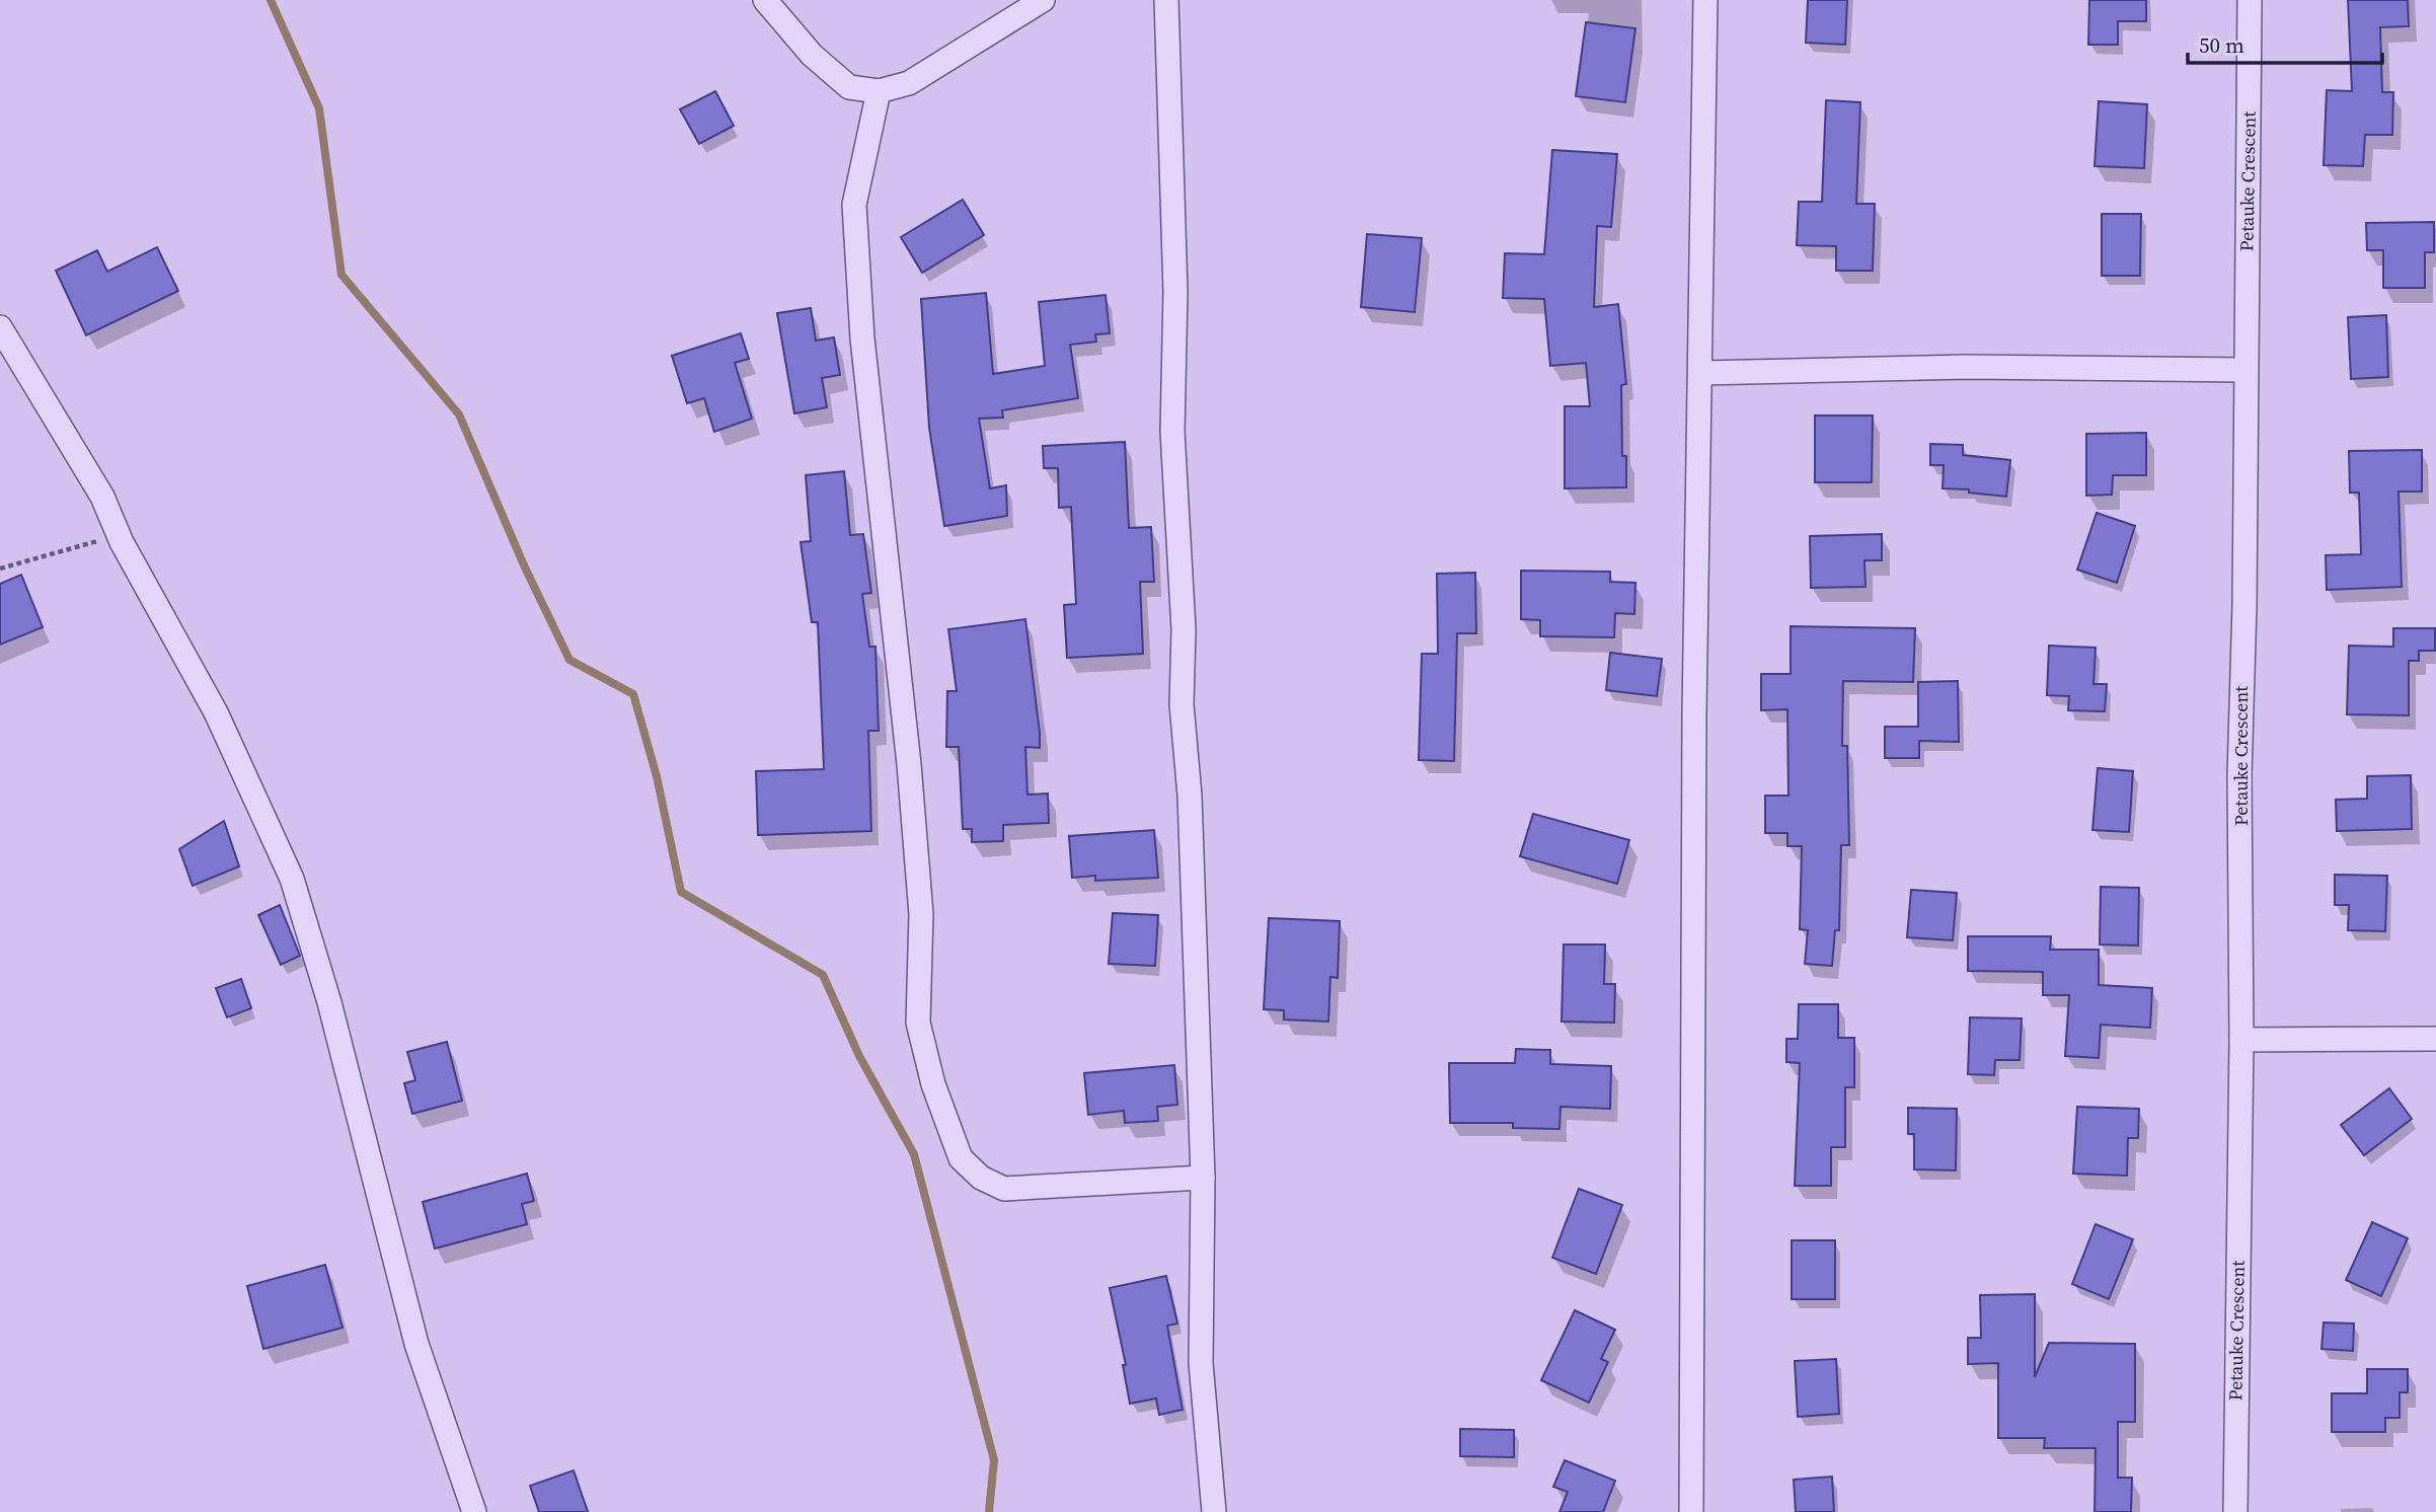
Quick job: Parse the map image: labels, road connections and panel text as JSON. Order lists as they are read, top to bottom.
{
  "streets": {
    "street": ["Petauke Crescent"]
  },
  "scale_bar": "50 m"
}
